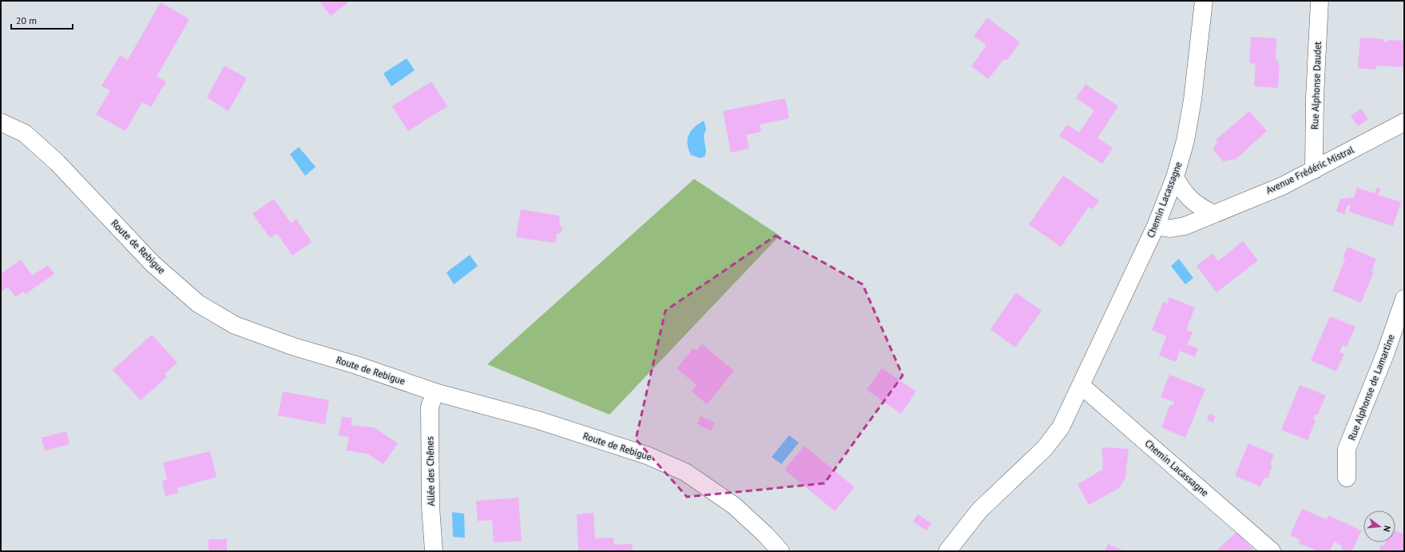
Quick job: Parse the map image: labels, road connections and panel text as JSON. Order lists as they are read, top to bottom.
{
  "streets": {
    "street": [
      "Rue Alphonse Daudet",
      "Avenue Frédéric Mistral",
      "Chemin Lacassagne",
      "Route de Rebigue",
      "Rue Alphonse de Lamartine",
      "Allée des Chênes"
    ]
  },
  "crossings": [
    ["Rue Alphonse Daudet", "Avenue Frédéric Mistral"],
    ["Avenue Frédéric Mistral", "Chemin Lacassagne"],
    ["Route de Rebigue", "Allée des Chênes"]
  ],
  "scale_bar": "20 m",
  "north": "right"
}
